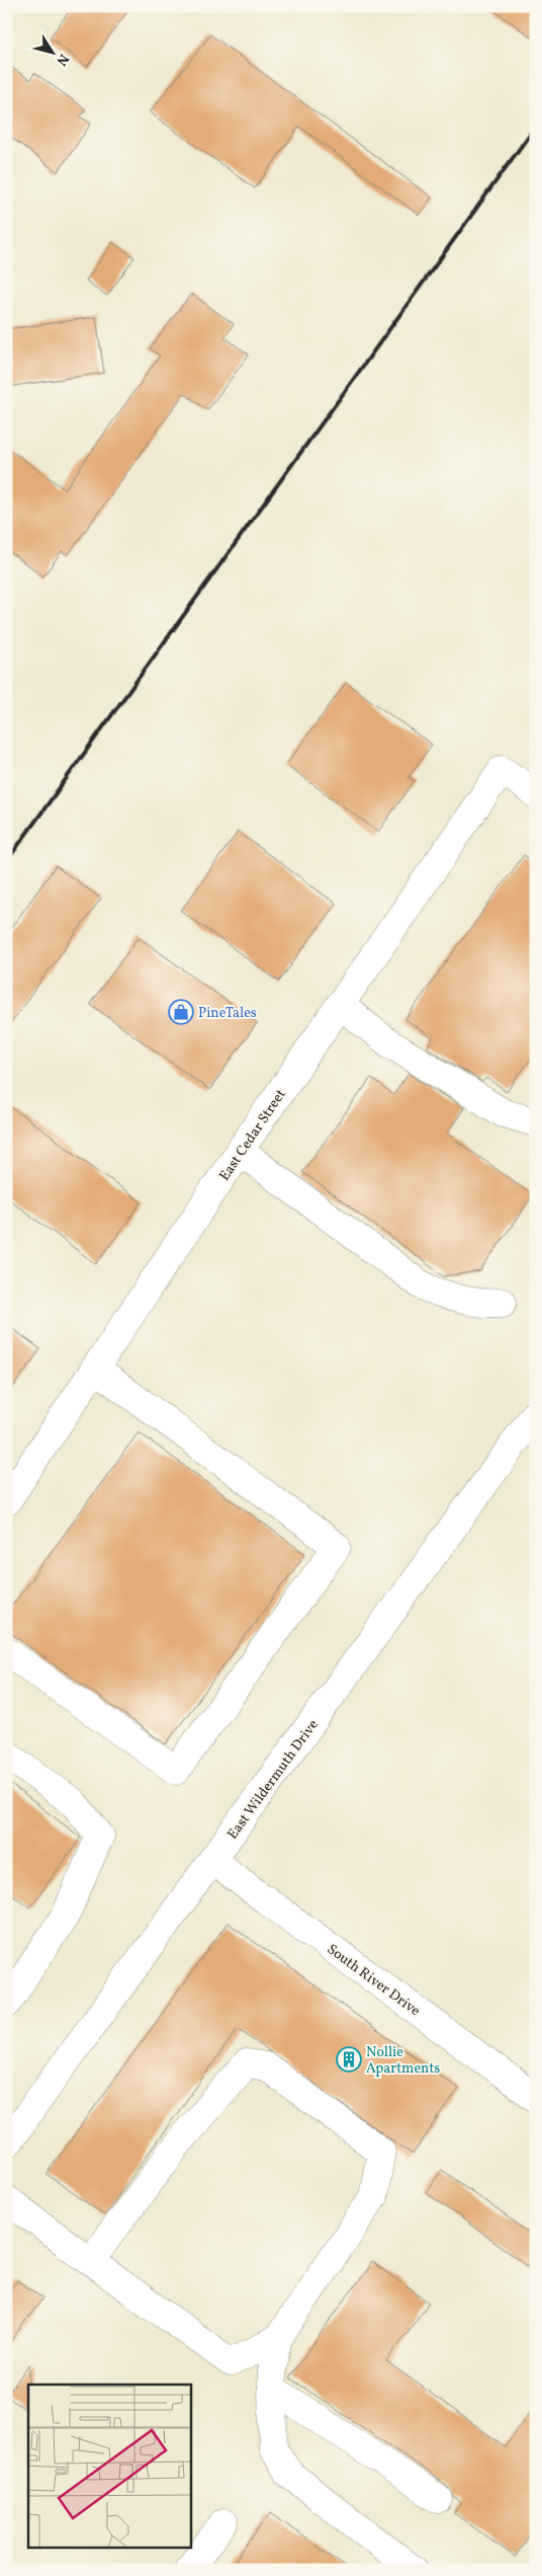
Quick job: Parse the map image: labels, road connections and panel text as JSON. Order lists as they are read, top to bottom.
{
  "streets": {
    "street": ["East Cedar Street", "East Wildermuth Drive", "South River Drive"]
  },
  "crossings": [
    ["East Wildermuth Drive", "South River Drive"]
  ],
  "places": {
    "shop": ["PineTales"],
    "building": ["Nollie Apartments"]
  },
  "north": "bottom right"
}
